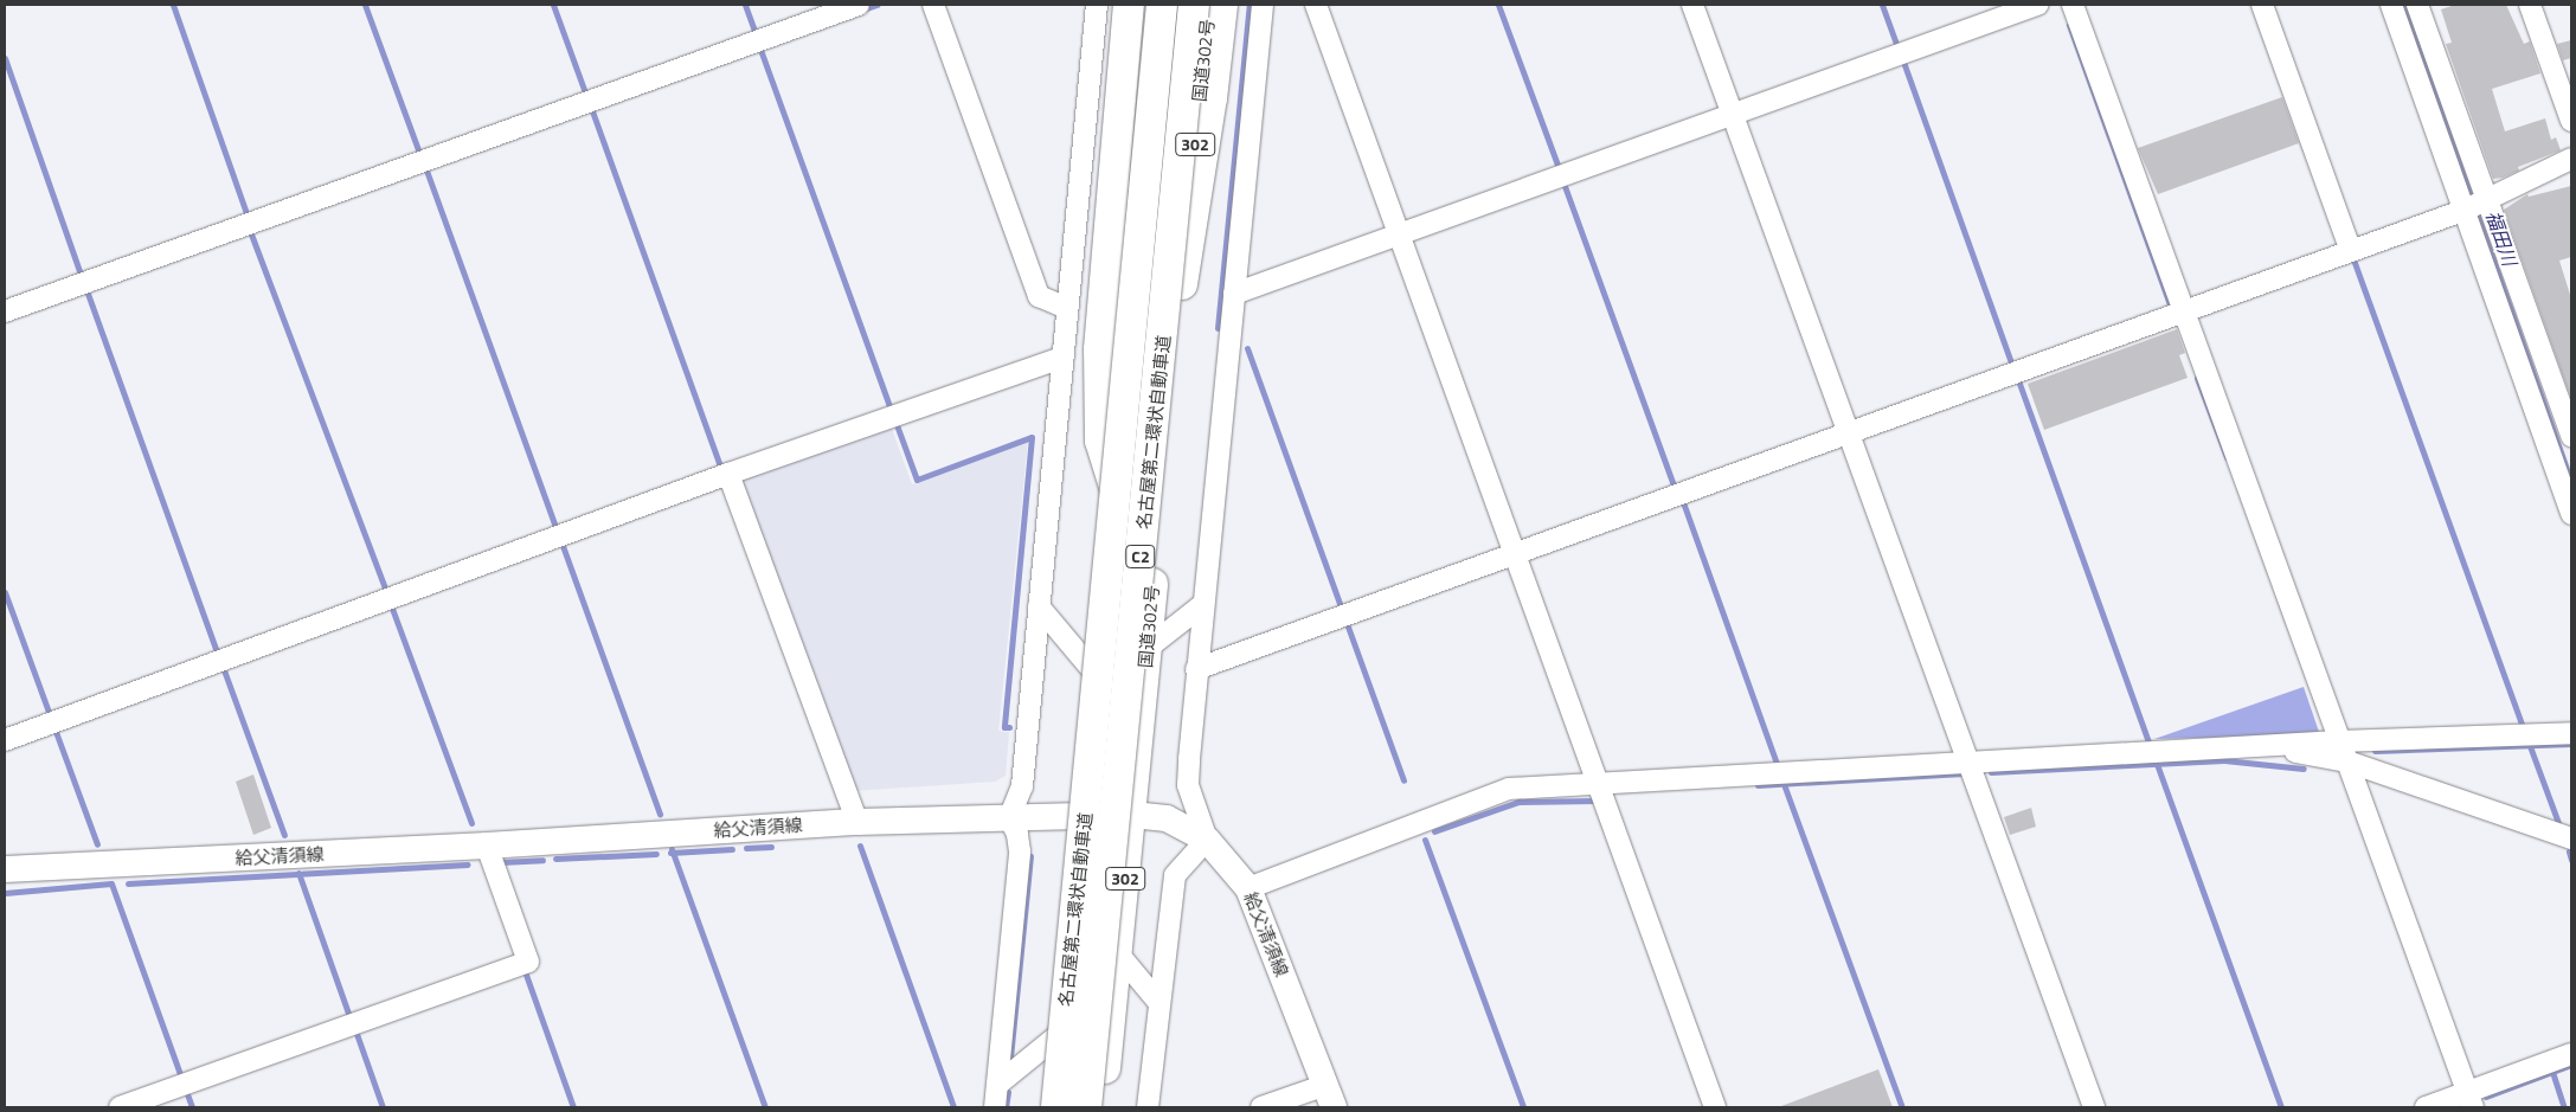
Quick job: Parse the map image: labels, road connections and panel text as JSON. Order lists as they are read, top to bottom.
{
  "streets": {
    "highway": [
      "国道302号",
      "302",
      "名古屋第二環状自動車道",
      "C2"
    ],
    "main road": ["給父清須線"]
  },
  "crossings": [
    ["国道302号", "給父清須線"]
  ],
  "water": ["福田川"]
}
